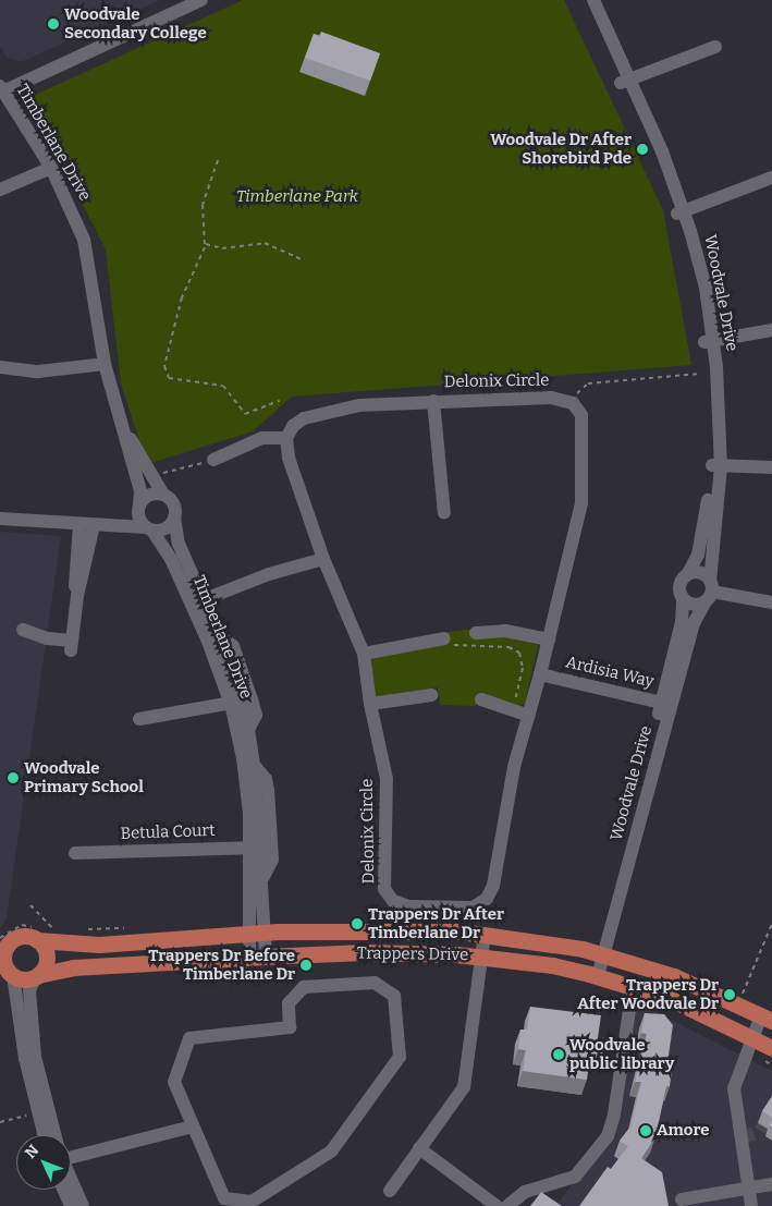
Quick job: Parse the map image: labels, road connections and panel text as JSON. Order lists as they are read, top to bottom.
{
  "streets": {
    "main road": ["Trappers Drive"],
    "street": [
      "Timberlane Drive",
      "Woodvale Drive",
      "Delonix Circle",
      "Ardisia Way",
      "Betula Court"
    ]
  },
  "crossings": [
    ["Timberlane Drive", "Betula Court"],
    ["Timberlane Drive", "Trappers Drive"],
    ["Woodvale Drive", "Ardisia Way"],
    ["Woodvale Drive", "Trappers Drive"],
    ["Delonix Circle", "Ardisia Way"]
  ],
  "parks": ["Timberlane Park"],
  "places": [
    "Woodvale Secondary College",
    "Woodvale Dr After Shorebird Pde",
    "Woodvale Primary School",
    "Trappers Dr After Timberlane Dr",
    "Trappers Dr Before Timberlane Dr",
    "Trappers Dr After Woodvale Dr",
    "Woodvale public library",
    "Amore"
  ],
  "north": "top left"
}
